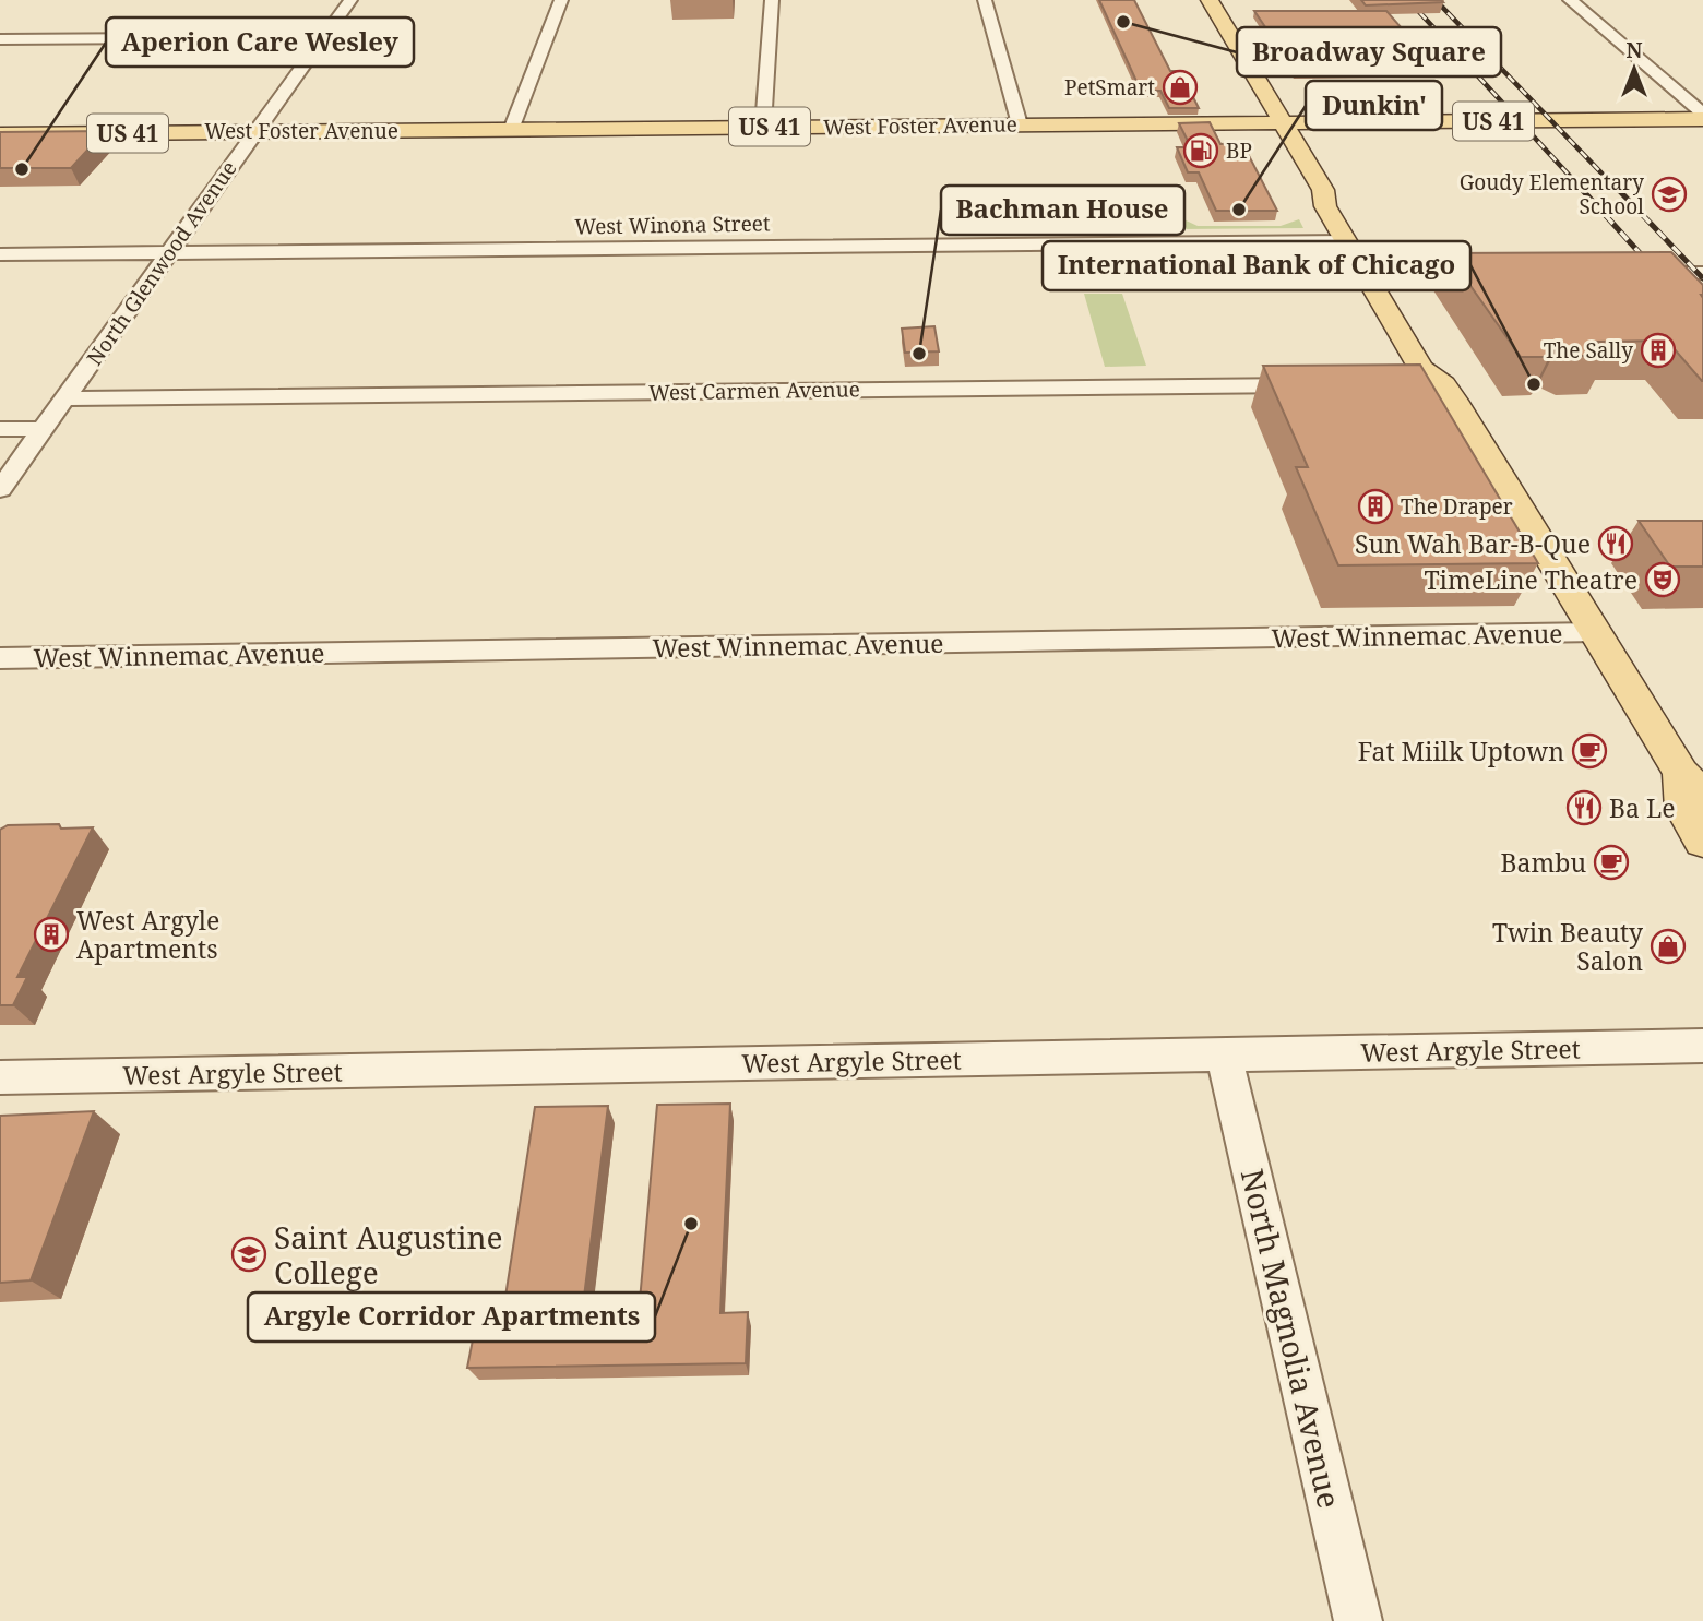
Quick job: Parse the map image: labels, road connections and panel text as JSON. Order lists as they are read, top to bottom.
{
  "streets": {
    "main road": ["US 41", "West Foster Avenue"],
    "street": [
      "West Winona Street",
      "North Glenwood Avenue",
      "West Carmen Avenue",
      "West Winnemac Avenue",
      "West Argyle Street",
      "North Magnolia Avenue"
    ]
  },
  "crossings": [
    ["West Foster Avenue", "North Glenwood Avenue"],
    ["West Winona Street", "North Glenwood Avenue"],
    ["North Glenwood Avenue", "West Carmen Avenue"],
    ["West Argyle Street", "North Magnolia Avenue"]
  ],
  "places": {
    "other": [
      "Broadway Square",
      "Aperion Care Wesley",
      "Dunkin'",
      "Bachman House",
      "International Bank of Chicago",
      "Argyle Corridor Apartments"
    ],
    "shop": ["PetSmart", "Twin Beauty Salon"],
    "fuel station": ["BP"],
    "school or university": ["Goudy Elementary School", "Saint Augustine College"],
    "building": ["The Sally", "The Draper", "West Argyle Apartments"],
    "restaurant": ["Sun Wah Bar-B-Que", "Ba Le"],
    "theatre": ["TimeLine Theatre"],
    "cafe": ["Fat Miilk Uptown", "Bambu"]
  },
  "north": "top"
}
